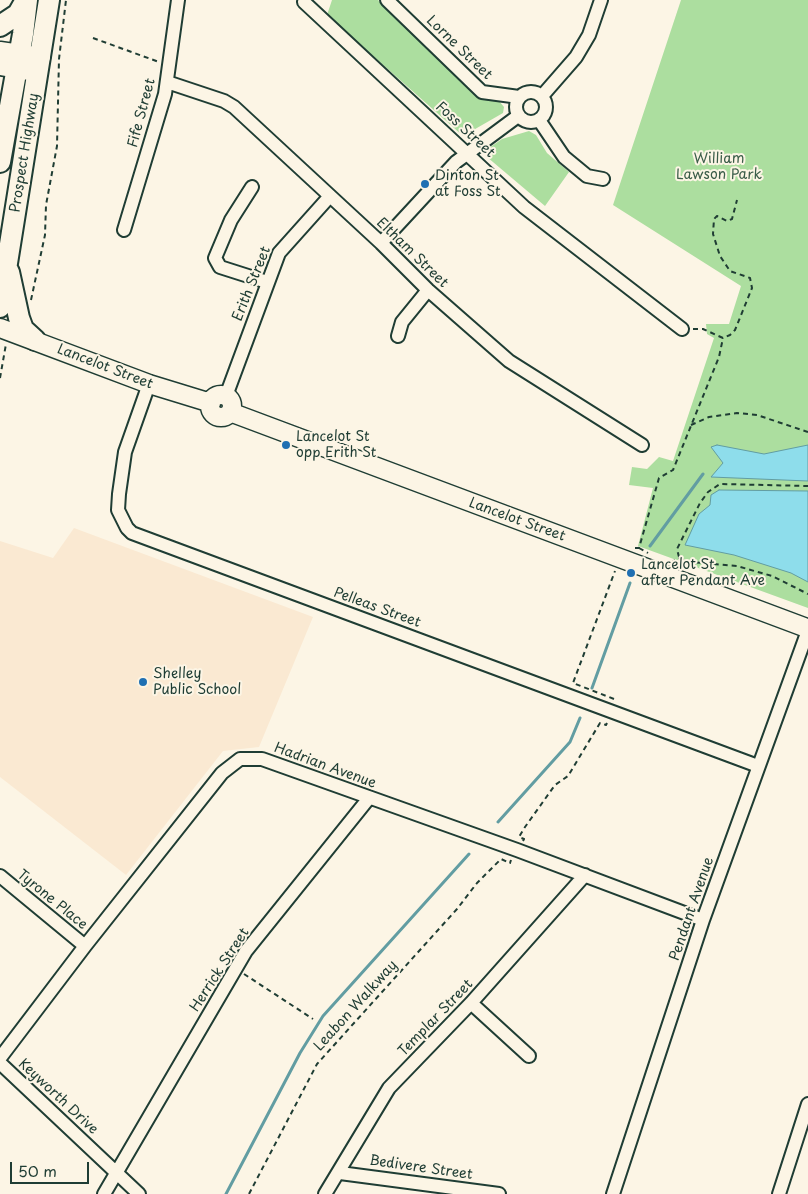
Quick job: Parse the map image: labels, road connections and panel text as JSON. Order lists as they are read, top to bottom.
{
  "streets": {
    "main road": ["Prospect Highway"],
    "street": [
      "Lorne Street",
      "Fife Street",
      "Foss Street",
      "Eltham Street",
      "Erith Street",
      "Lancelot Street",
      "Pelleas Street",
      "Hadrian Avenue",
      "Tyrone Place",
      "Pendant Avenue",
      "Herrick Street",
      "Templar Street",
      "Keyworth Drive",
      "Bedivere Street"
    ],
    "path": ["Leabon Walkway"]
  },
  "crossings": [
    ["Fife Street", "Eltham Street"],
    ["Eltham Street", "Erith Street"],
    ["Erith Street", "Lancelot Street"],
    ["Lancelot Street", "Pelleas Street"],
    ["Lancelot Street", "Pendant Avenue"],
    ["Pelleas Street", "Pendant Avenue"],
    ["Hadrian Avenue", "Tyrone Place"],
    ["Hadrian Avenue", "Pendant Avenue"],
    ["Hadrian Avenue", "Herrick Street"],
    ["Hadrian Avenue", "Templar Street"],
    ["Herrick Street", "Keyworth Drive"],
    ["Templar Street", "Bedivere Street"]
  ],
  "parks": ["William Lawson Park"],
  "places": [
    "Dinton St at Foss St",
    "Lancelot St opp Erith St",
    "Lancelot St after Pendant Ave",
    "Shelley Public School"
  ],
  "scale_bar": "50 m"
}
